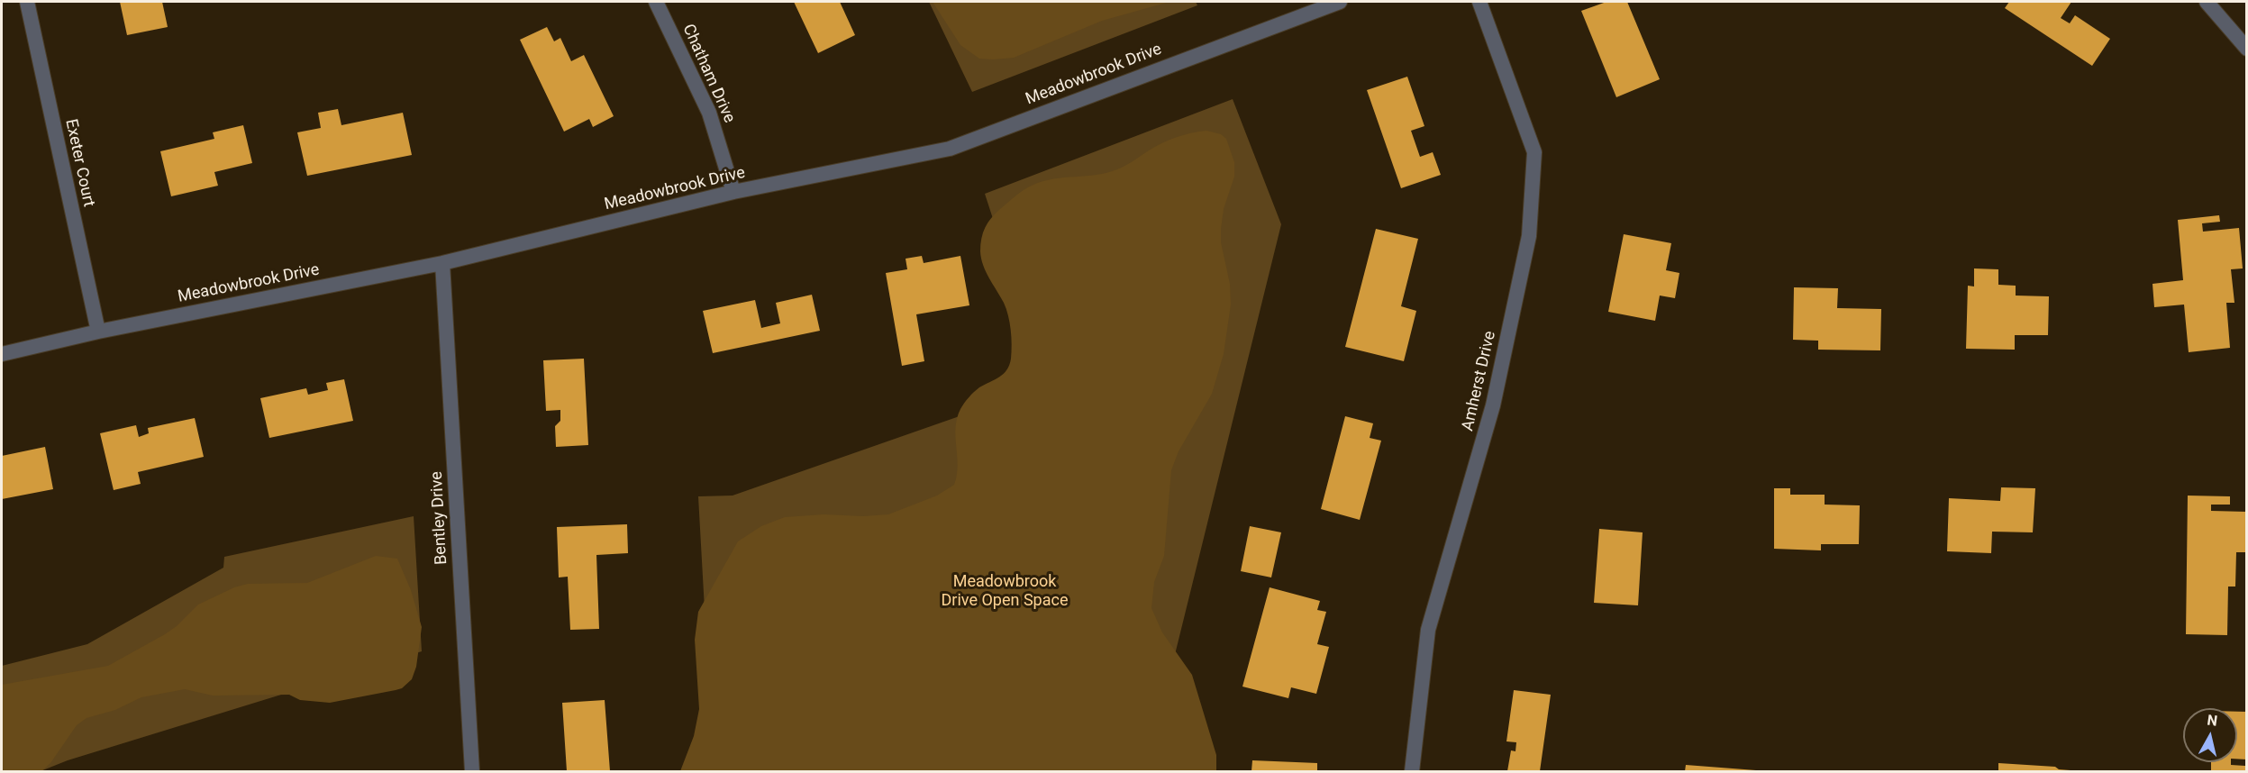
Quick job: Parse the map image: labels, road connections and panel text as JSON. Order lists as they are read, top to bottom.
{
  "streets": {
    "street": [
      "Chatham Drive",
      "Meadowbrook Drive",
      "Exeter Court",
      "Amherst Drive",
      "Bentley Drive"
    ]
  },
  "crossings": [
    ["Chatham Drive", "Meadowbrook Drive"],
    ["Meadowbrook Drive", "Exeter Court"],
    ["Meadowbrook Drive", "Bentley Drive"]
  ],
  "parks": ["Meadowbrook Drive Open Space"],
  "north": "top"
}
